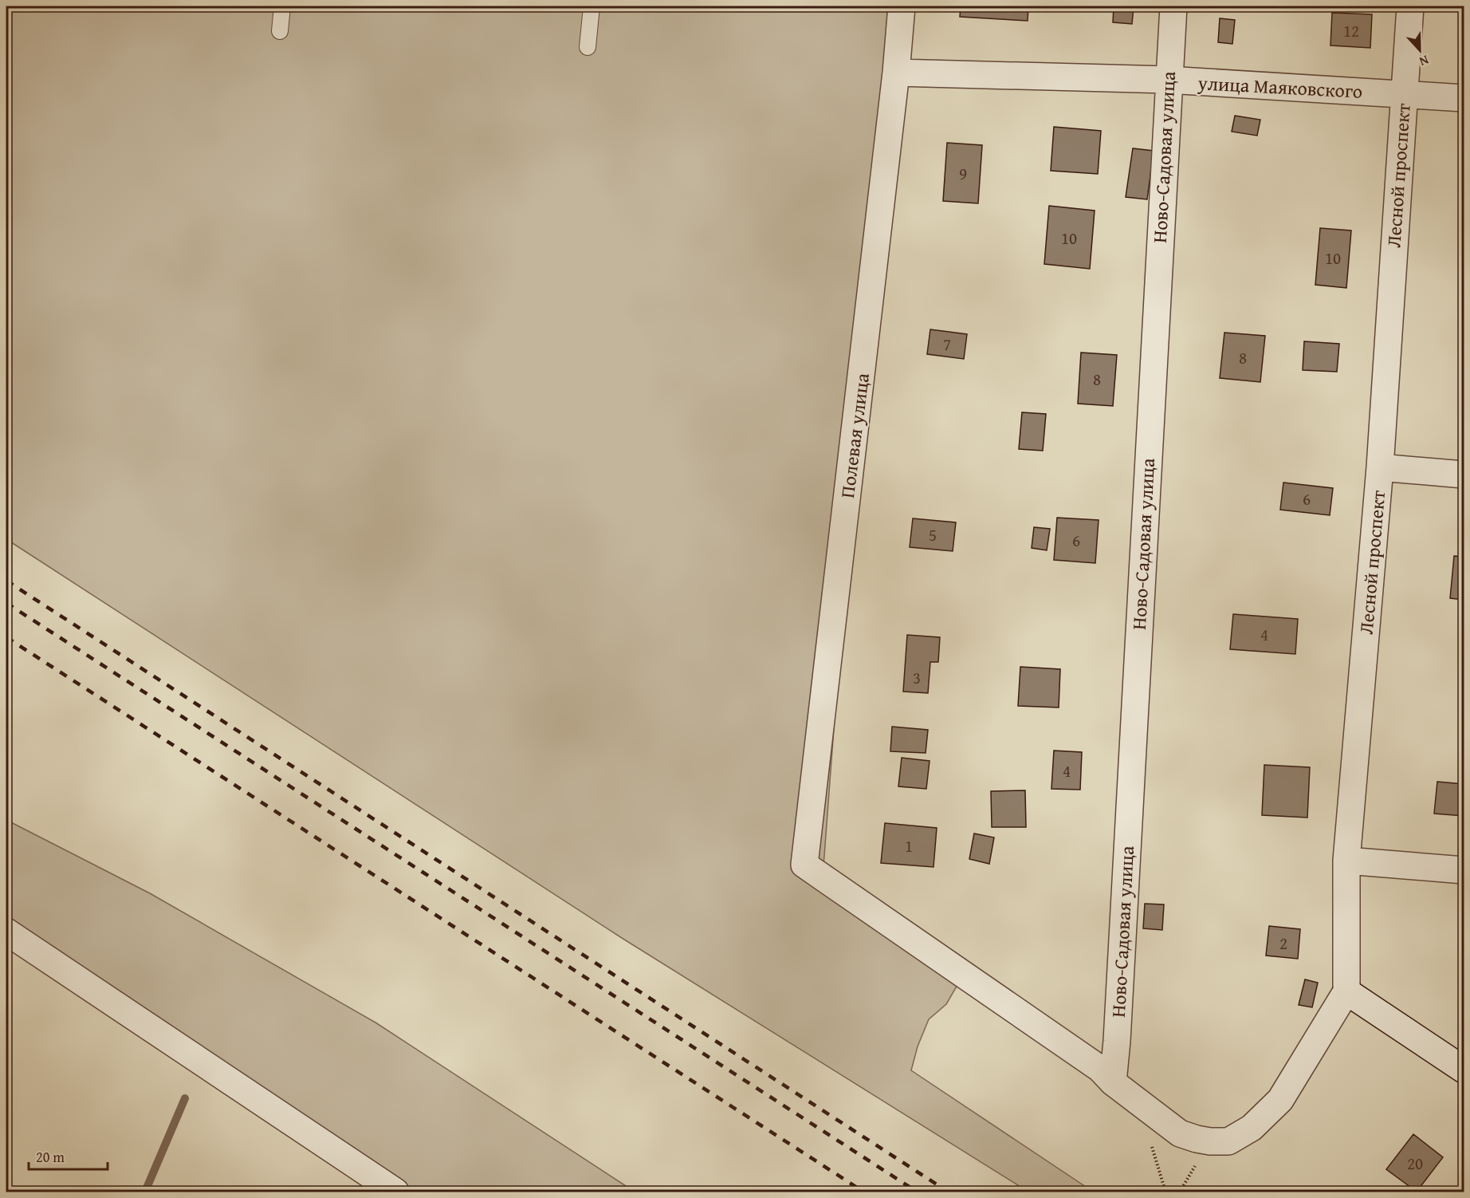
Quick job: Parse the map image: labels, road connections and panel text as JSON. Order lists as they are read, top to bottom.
{
  "streets": {
    "street": [
      "улица Маяковского",
      "Ново-Садовая улица",
      "Лесной проспект",
      "Полевая улица"
    ]
  },
  "crossings": [
    ["улица Маяковского", "Ново-Садовая улица"],
    ["улица Маяковского", "Лесной проспект"],
    ["улица Маяковского", "Полевая улица"],
    ["Ново-Садовая улица", "Полевая улица"]
  ],
  "house_numbers": [
    "12",
    "9",
    "10",
    "10",
    "7",
    "8",
    "8",
    "6",
    "5",
    "6",
    "4",
    "3",
    "4",
    "1",
    "2",
    "20"
  ],
  "scale_bar": "20 m",
  "north": "bottom"
}
